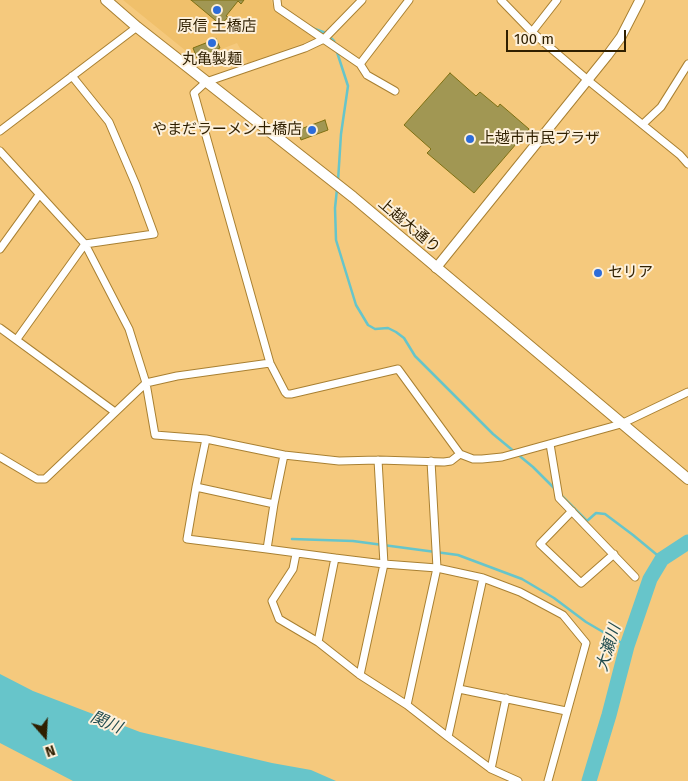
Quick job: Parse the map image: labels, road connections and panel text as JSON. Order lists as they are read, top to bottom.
{
  "streets": {
    "main road": ["上越大通り"]
  },
  "water": ["大瀬川", "関川"],
  "places": [
    "原信 土橋店",
    "丸亀製麺",
    "やまだラーメン土橋店",
    "上越市市民プラザ",
    "セリア"
  ],
  "scale_bar": "100 m",
  "north": "bottom"
}
